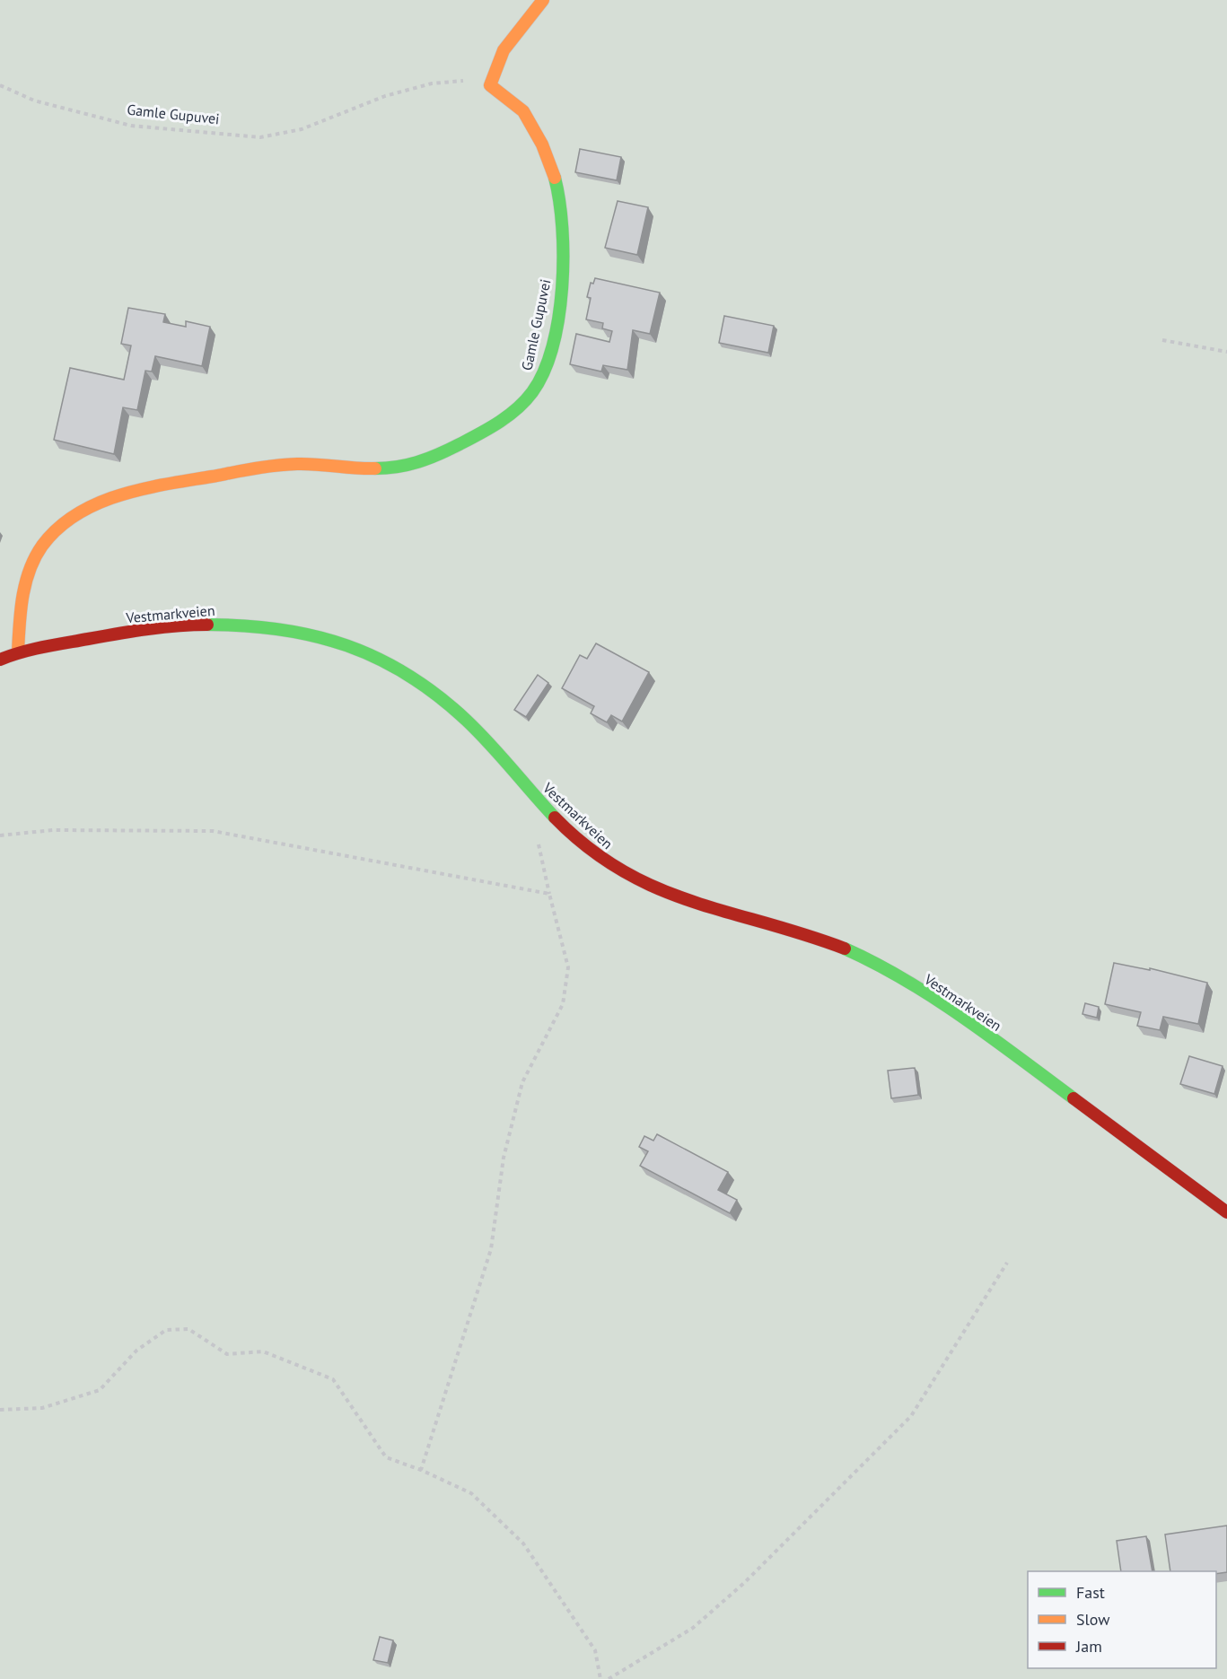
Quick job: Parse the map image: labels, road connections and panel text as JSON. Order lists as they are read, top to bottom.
{
  "streets": {
    "street": ["Gamle Gupuvei", "Vestmarkveien"]
  },
  "crossings": [
    ["Gamle Gupuvei", "Vestmarkveien"]
  ],
  "legend": ["Fast", "Slow", "Jam"]
}
